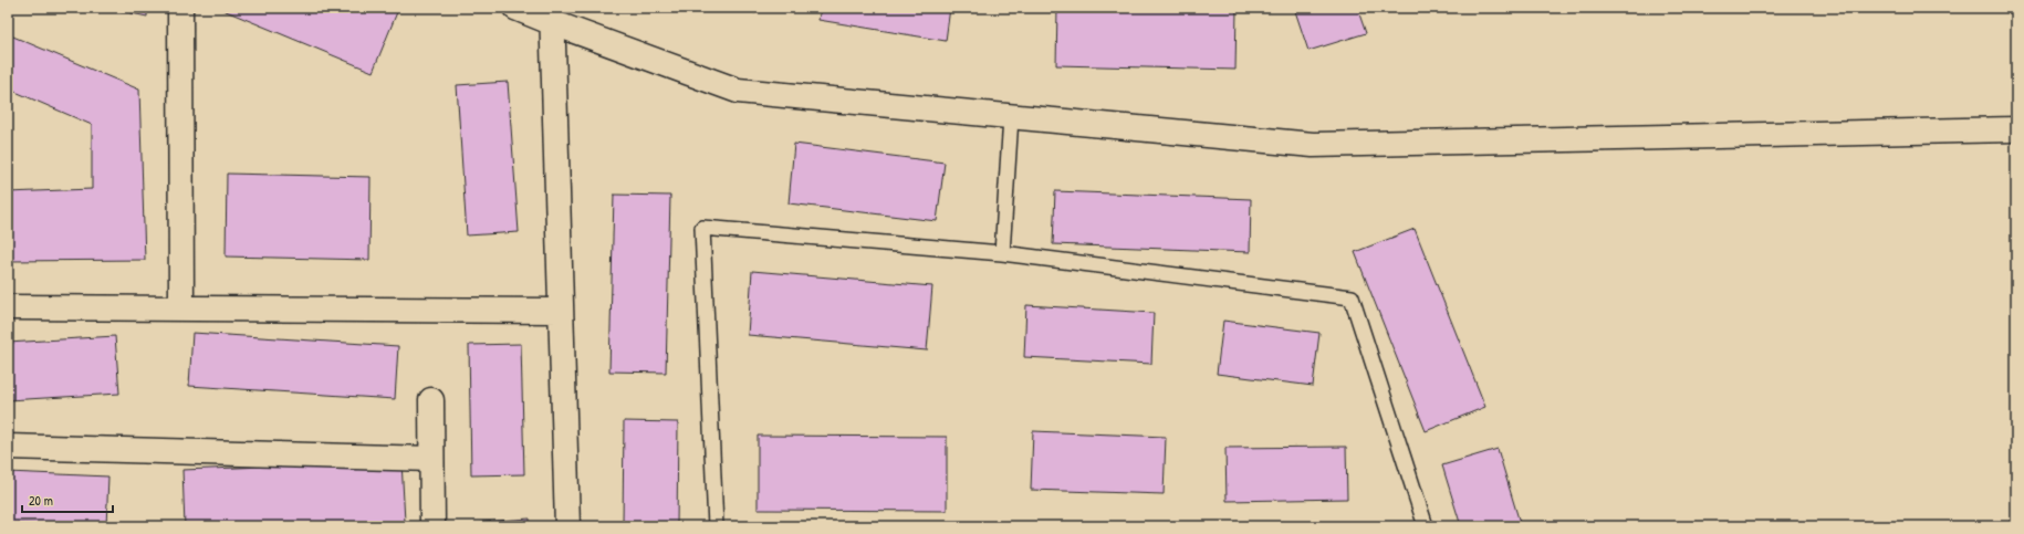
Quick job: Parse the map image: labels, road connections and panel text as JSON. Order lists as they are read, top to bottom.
{
  "scale_bar": "20 m"
}
